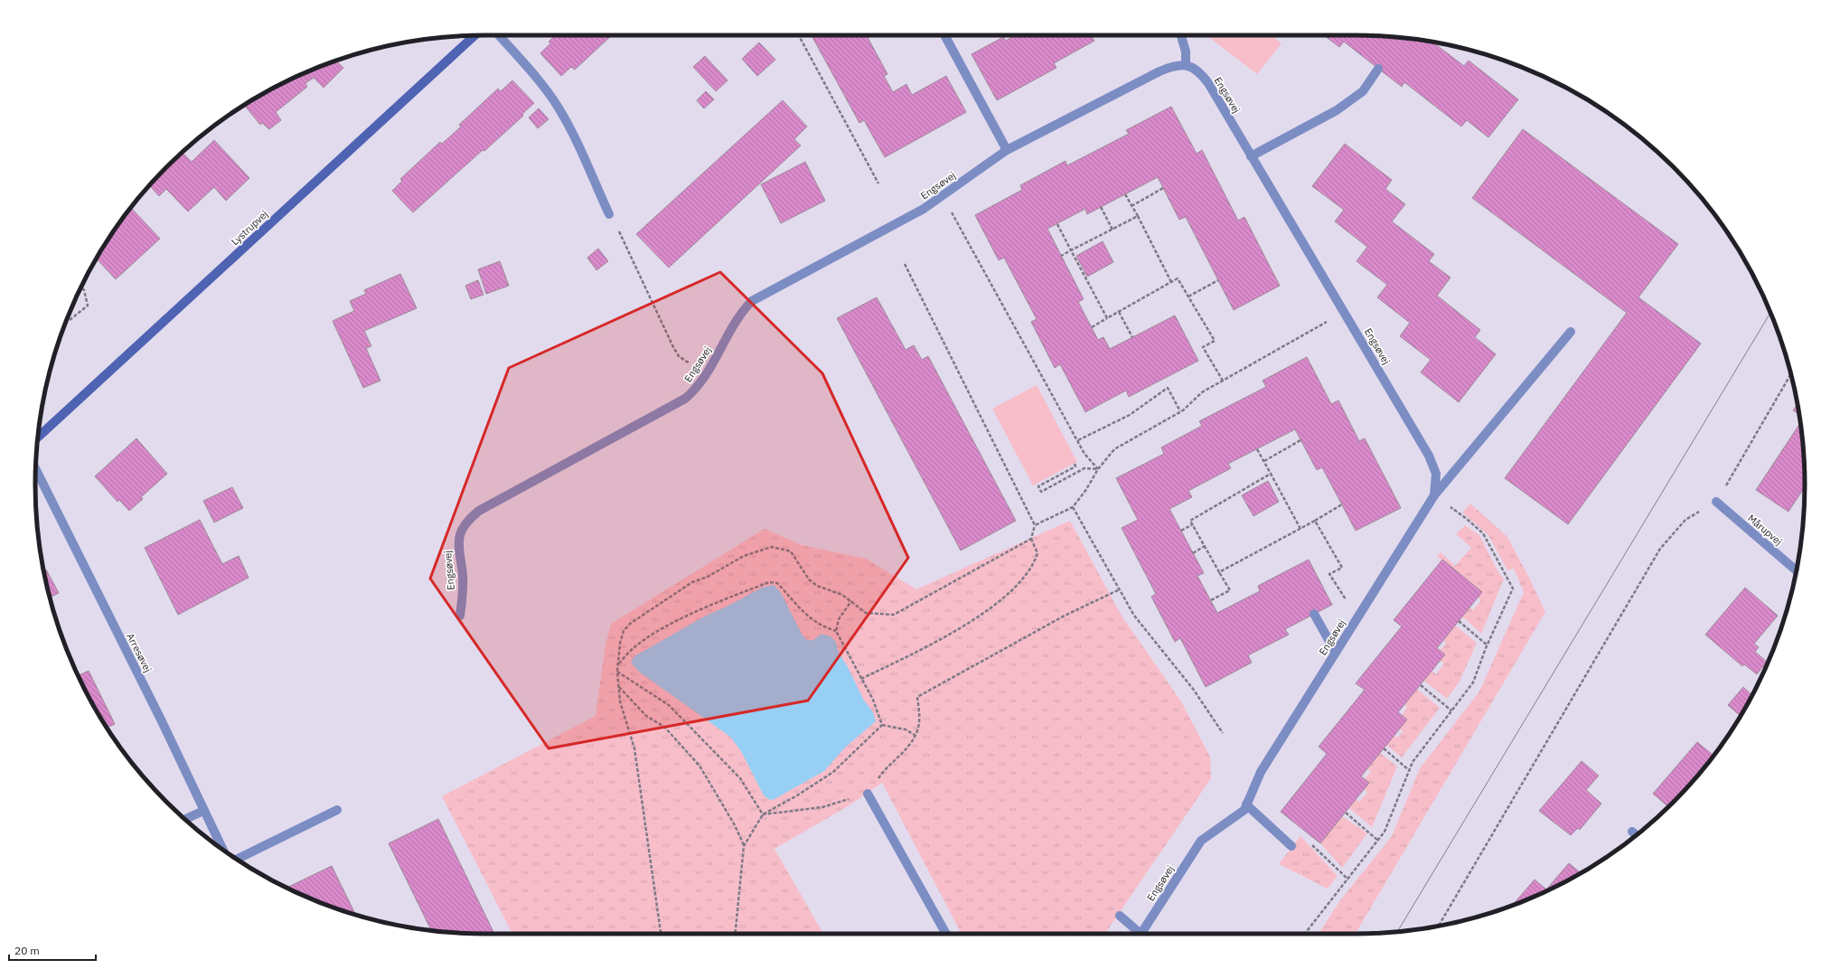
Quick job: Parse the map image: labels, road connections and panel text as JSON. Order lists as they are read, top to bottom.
{
  "streets": {
    "street": [
      "Engsøvej",
      "Lystrupvej",
      "Mårupvej",
      "Arresøvej"
    ]
  },
  "scale_bar": "20 m"
}
